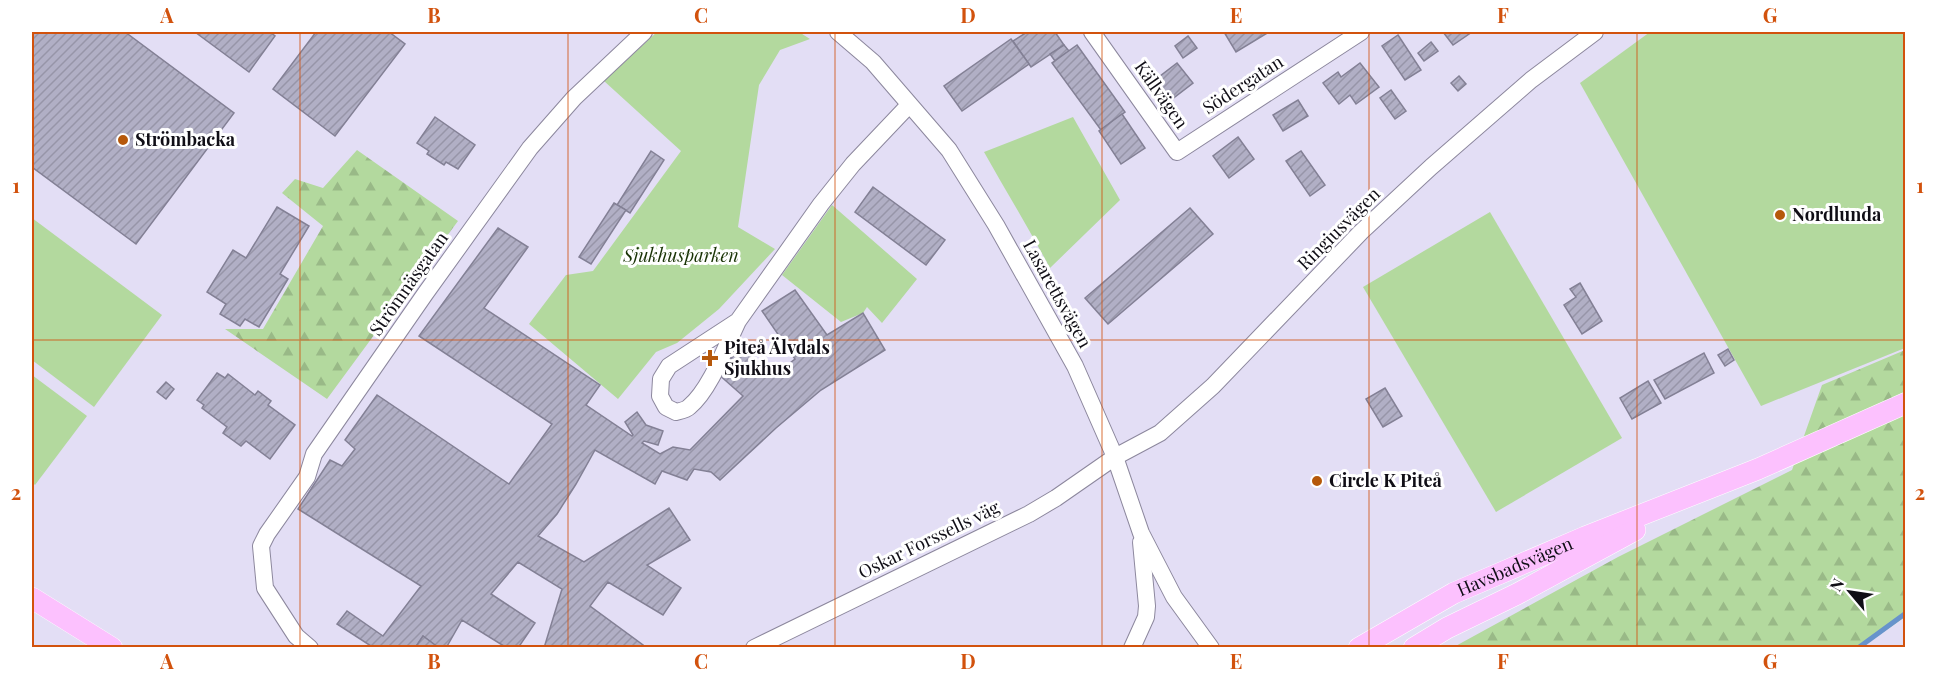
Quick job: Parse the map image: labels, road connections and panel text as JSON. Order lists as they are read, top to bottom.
{
  "streets": {
    "main road": ["Havsbadsvägen"],
    "street": [
      "Södergatan",
      "Källvägen",
      "Ringiusvägen",
      "Strömnäsgatan",
      "Lasarettsvägen",
      "Oskar Forssells väg"
    ]
  },
  "crossings": [
    ["Södergatan", "Källvägen"],
    ["Ringiusvägen", "Lasarettsvägen"],
    ["Ringiusvägen", "Oskar Forssells väg"],
    ["Lasarettsvägen", "Oskar Forssells väg"]
  ],
  "parks": ["Sjukhusparken"],
  "places": {
    "other": ["Strömbacka", "Nordlunda", "Circle K Piteå"],
    "health": ["Piteå Älvdals Sjukhus"]
  },
  "north": "top left",
  "grid": {
    "columns": [
      "A",
      "B",
      "C",
      "D",
      "E",
      "F",
      "G"
    ],
    "rows": ["1", "2"]
  }
}
